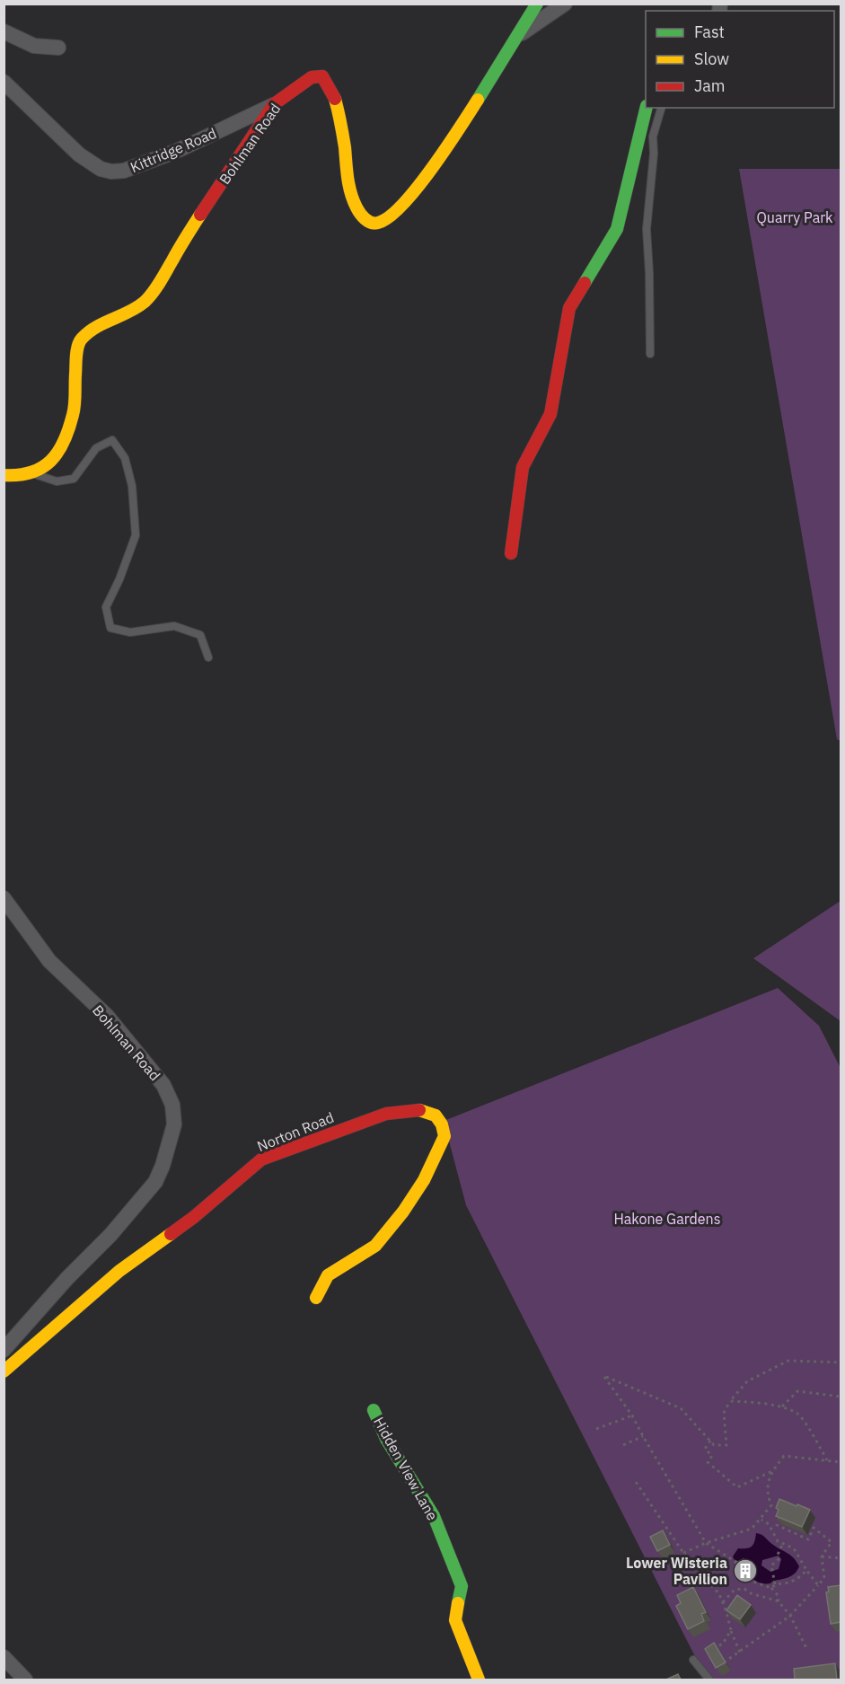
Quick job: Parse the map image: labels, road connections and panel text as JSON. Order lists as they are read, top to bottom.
{
  "streets": {
    "street": [
      "Bohlman Road",
      "Kittridge Road",
      "Norton Road",
      "Hidden View Lane"
    ]
  },
  "crossings": [
    ["Bohlman Road", "Kittridge Road"]
  ],
  "parks": ["Quarry Park", "Hakone Gardens"],
  "places": {
    "building": ["Lower Wisteria Pavilion"]
  },
  "legend": ["Fast", "Slow", "Jam"]
}
